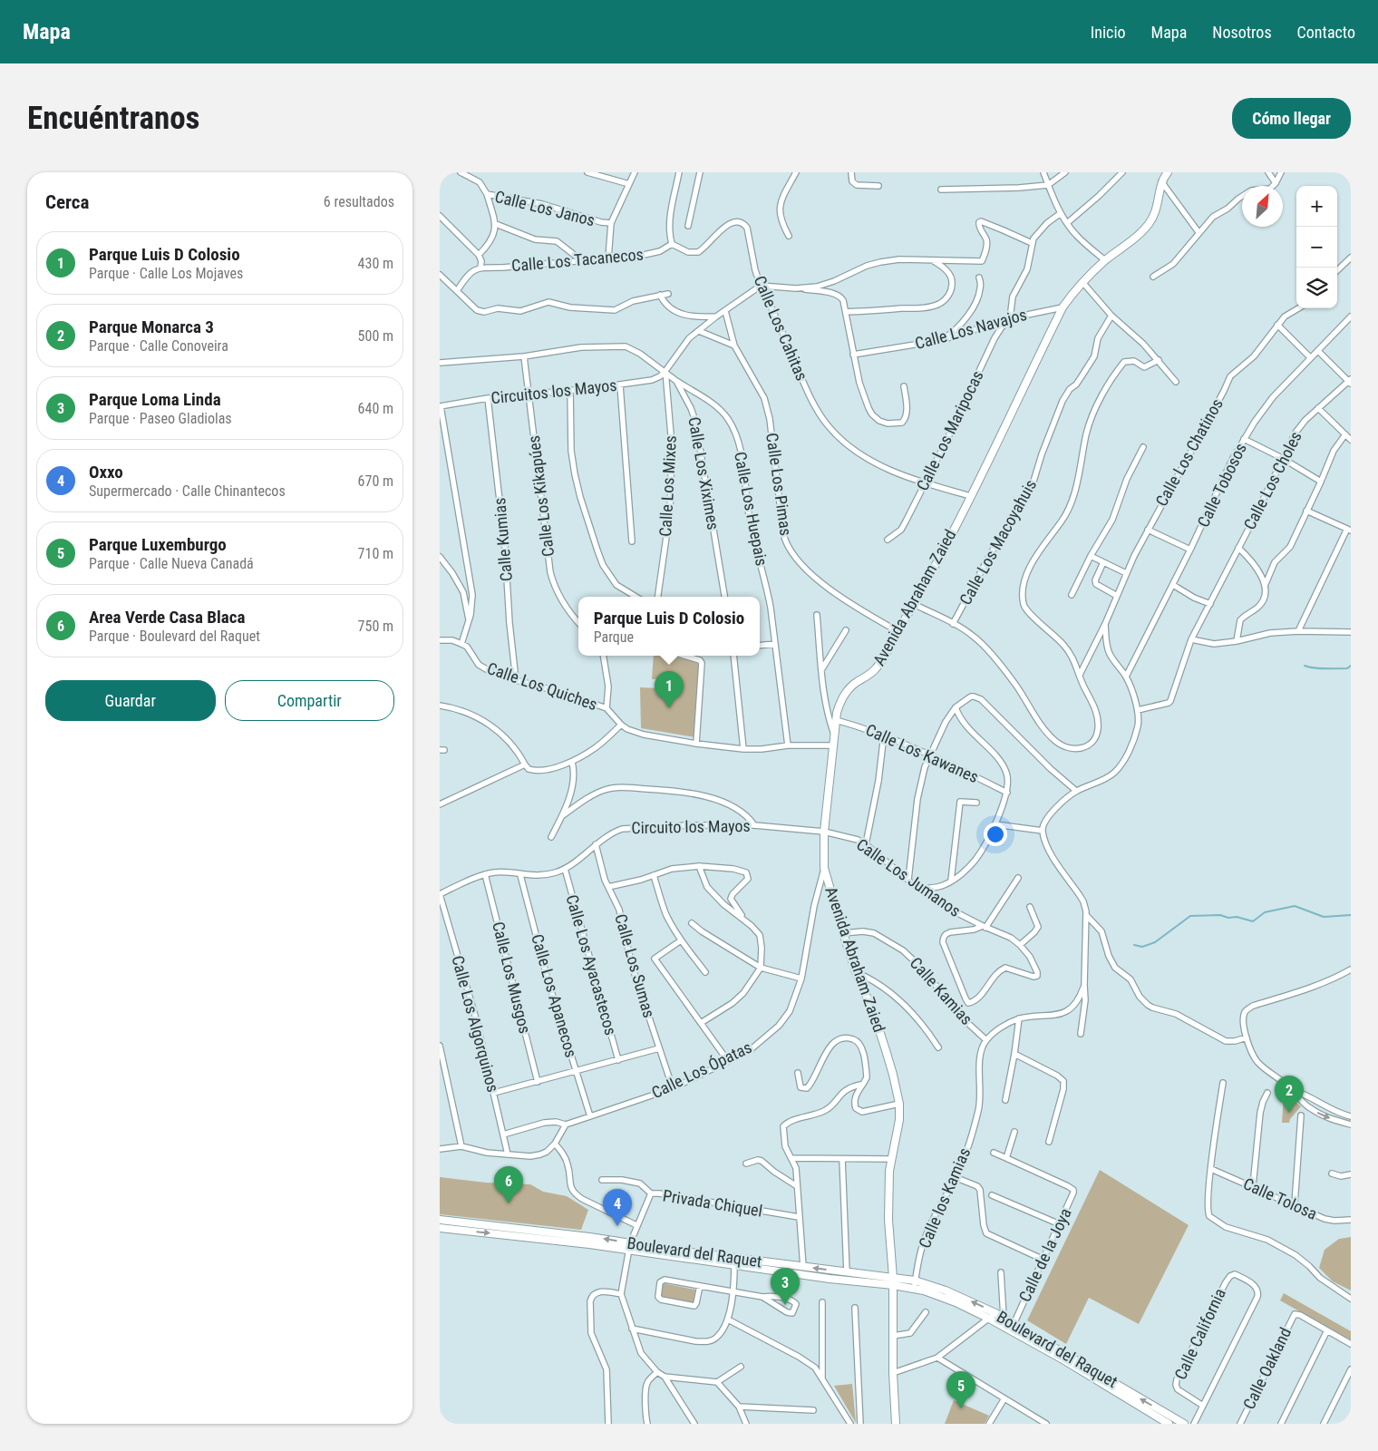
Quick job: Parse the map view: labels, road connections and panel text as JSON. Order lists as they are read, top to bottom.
{
  "streets": {
    "street": [
      "Calle Los Janos",
      "Calle Los Tacanecos",
      "Calle Los Cahitas",
      "Calle Los Navajos",
      "Circuitos los Mayos",
      "Calle Los Maripocas",
      "Calle Los Chatinos",
      "Calle Los Xiximes",
      "Calle Los Choles",
      "Calle Los Pimas",
      "Calle Tobosos",
      "Calle Los Mixes",
      "Calle Los Kikapúes",
      "Calle Los Huepais",
      "Calle Kumias",
      "Calle Los Macoyahuis",
      "Avenida Abraham Zaied",
      "Calle Los Quiches",
      "Calle Los Kawanes",
      "Circuito los Mayos",
      "Calle Los Jumanos",
      "Calle Los Ayacastecos",
      "Calle Los Sumas",
      "Calle Los Musgos",
      "Calle Kamias",
      "Calle Los Apanecos",
      "Calle Los Algorquinos",
      "Calle Los Ópatas",
      "Calle los Kamias",
      "Calle Tolosa",
      "Privada Chiquel",
      "Boulevard del Raquet",
      "Calle de la Joya",
      "Calle California",
      "Calle Oakland"
    ]
  },
  "crossings": [
    ["Calle Los Tacanecos", "Calle Los Cahitas"],
    ["Calle Los Cahitas", "Calle Los Maripocas"],
    ["Calle Los Cahitas", "Avenida Abraham Zaied"],
    ["Calle Los Navajos", "Calle Los Maripocas"],
    ["Calle Los Navajos", "Avenida Abraham Zaied"],
    ["Circuitos los Mayos", "Calle Los Xiximes"],
    ["Circuitos los Mayos", "Calle Los Mixes"],
    ["Circuitos los Mayos", "Calle Los Kikapúes"],
    ["Circuitos los Mayos", "Calle Kumias"],
    ["Calle Los Chatinos", "Calle Los Choles"],
    ["Calle Los Chatinos", "Calle Tobosos"],
    ["Calle Los Xiximes", "Calle Los Mixes"],
    ["Calle Los Xiximes", "Calle Los Kikapúes"],
    ["Calle Los Xiximes", "Calle Los Huepais"],
    ["Calle Los Pimas", "Avenida Abraham Zaied"],
    ["Calle Kumias", "Calle Los Quiches"],
    ["Avenida Abraham Zaied", "Calle Los Kawanes"],
    ["Avenida Abraham Zaied", "Circuito los Mayos"],
    ["Avenida Abraham Zaied", "Calle Los Jumanos"],
    ["Avenida Abraham Zaied", "Calle Kamias"],
    ["Avenida Abraham Zaied", "Calle Los Ópatas"],
    ["Avenida Abraham Zaied", "Boulevard del Raquet"],
    ["Circuito los Mayos", "Calle Los Jumanos"],
    ["Circuito los Mayos", "Calle Los Ayacastecos"],
    ["Circuito los Mayos", "Calle Los Sumas"],
    ["Circuito los Mayos", "Calle Los Musgos"],
    ["Circuito los Mayos", "Calle Los Apanecos"],
    ["Circuito los Mayos", "Calle Los Algorquinos"],
    ["Calle Los Sumas", "Calle Los Ópatas"],
    ["Calle Kamias", "Calle los Kamias"],
    ["Calle Los Apanecos", "Calle Los Ópatas"],
    ["Calle Los Algorquinos", "Calle Los Ópatas"],
    ["Calle los Kamias", "Boulevard del Raquet"],
    ["Boulevard del Raquet", "Calle de la Joya"]
  ],
  "north": "top right",
  "page": {
    "header": "Mapa",
    "nav": [
      "Inicio",
      "Mapa",
      "Nosotros",
      "Contacto"
    ],
    "buttons": [
      "Cómo llegar",
      ["Guardar", "Compartir"]
    ],
    "title": "Encuéntranos",
    "heading": ["Cerca", "6 resultados"],
    "map_buttons": ["+", "−"],
    "list": [
      {
        "mark": "1",
        "name": "Parque Luis D Colosio",
        "note": "Parque · Calle Los Mojaves",
        "value": "430 m"
      },
      {
        "mark": "2",
        "name": "Parque Monarca 3",
        "note": "Parque · Calle Conoveira",
        "value": "500 m"
      },
      {
        "mark": "3",
        "name": "Parque Loma Linda",
        "note": "Parque · Paseo Gladiolas",
        "value": "640 m"
      },
      {
        "mark": "4",
        "name": "Oxxo",
        "note": "Supermercado · Calle Chinantecos",
        "value": "670 m"
      },
      {
        "mark": "5",
        "name": "Parque Luxemburgo",
        "note": "Parque · Calle Nueva Canadá",
        "value": "710 m"
      },
      {
        "mark": "6",
        "name": "Area Verde Casa Blaca",
        "note": "Parque · Boulevard del Raquet",
        "value": "750 m"
      }
    ],
    "popup": ["Parque Luis D Colosio", "Parque"],
    "pins": [
      "1",
      "2",
      "6",
      "4",
      "3",
      "5"
    ]
  }
}
